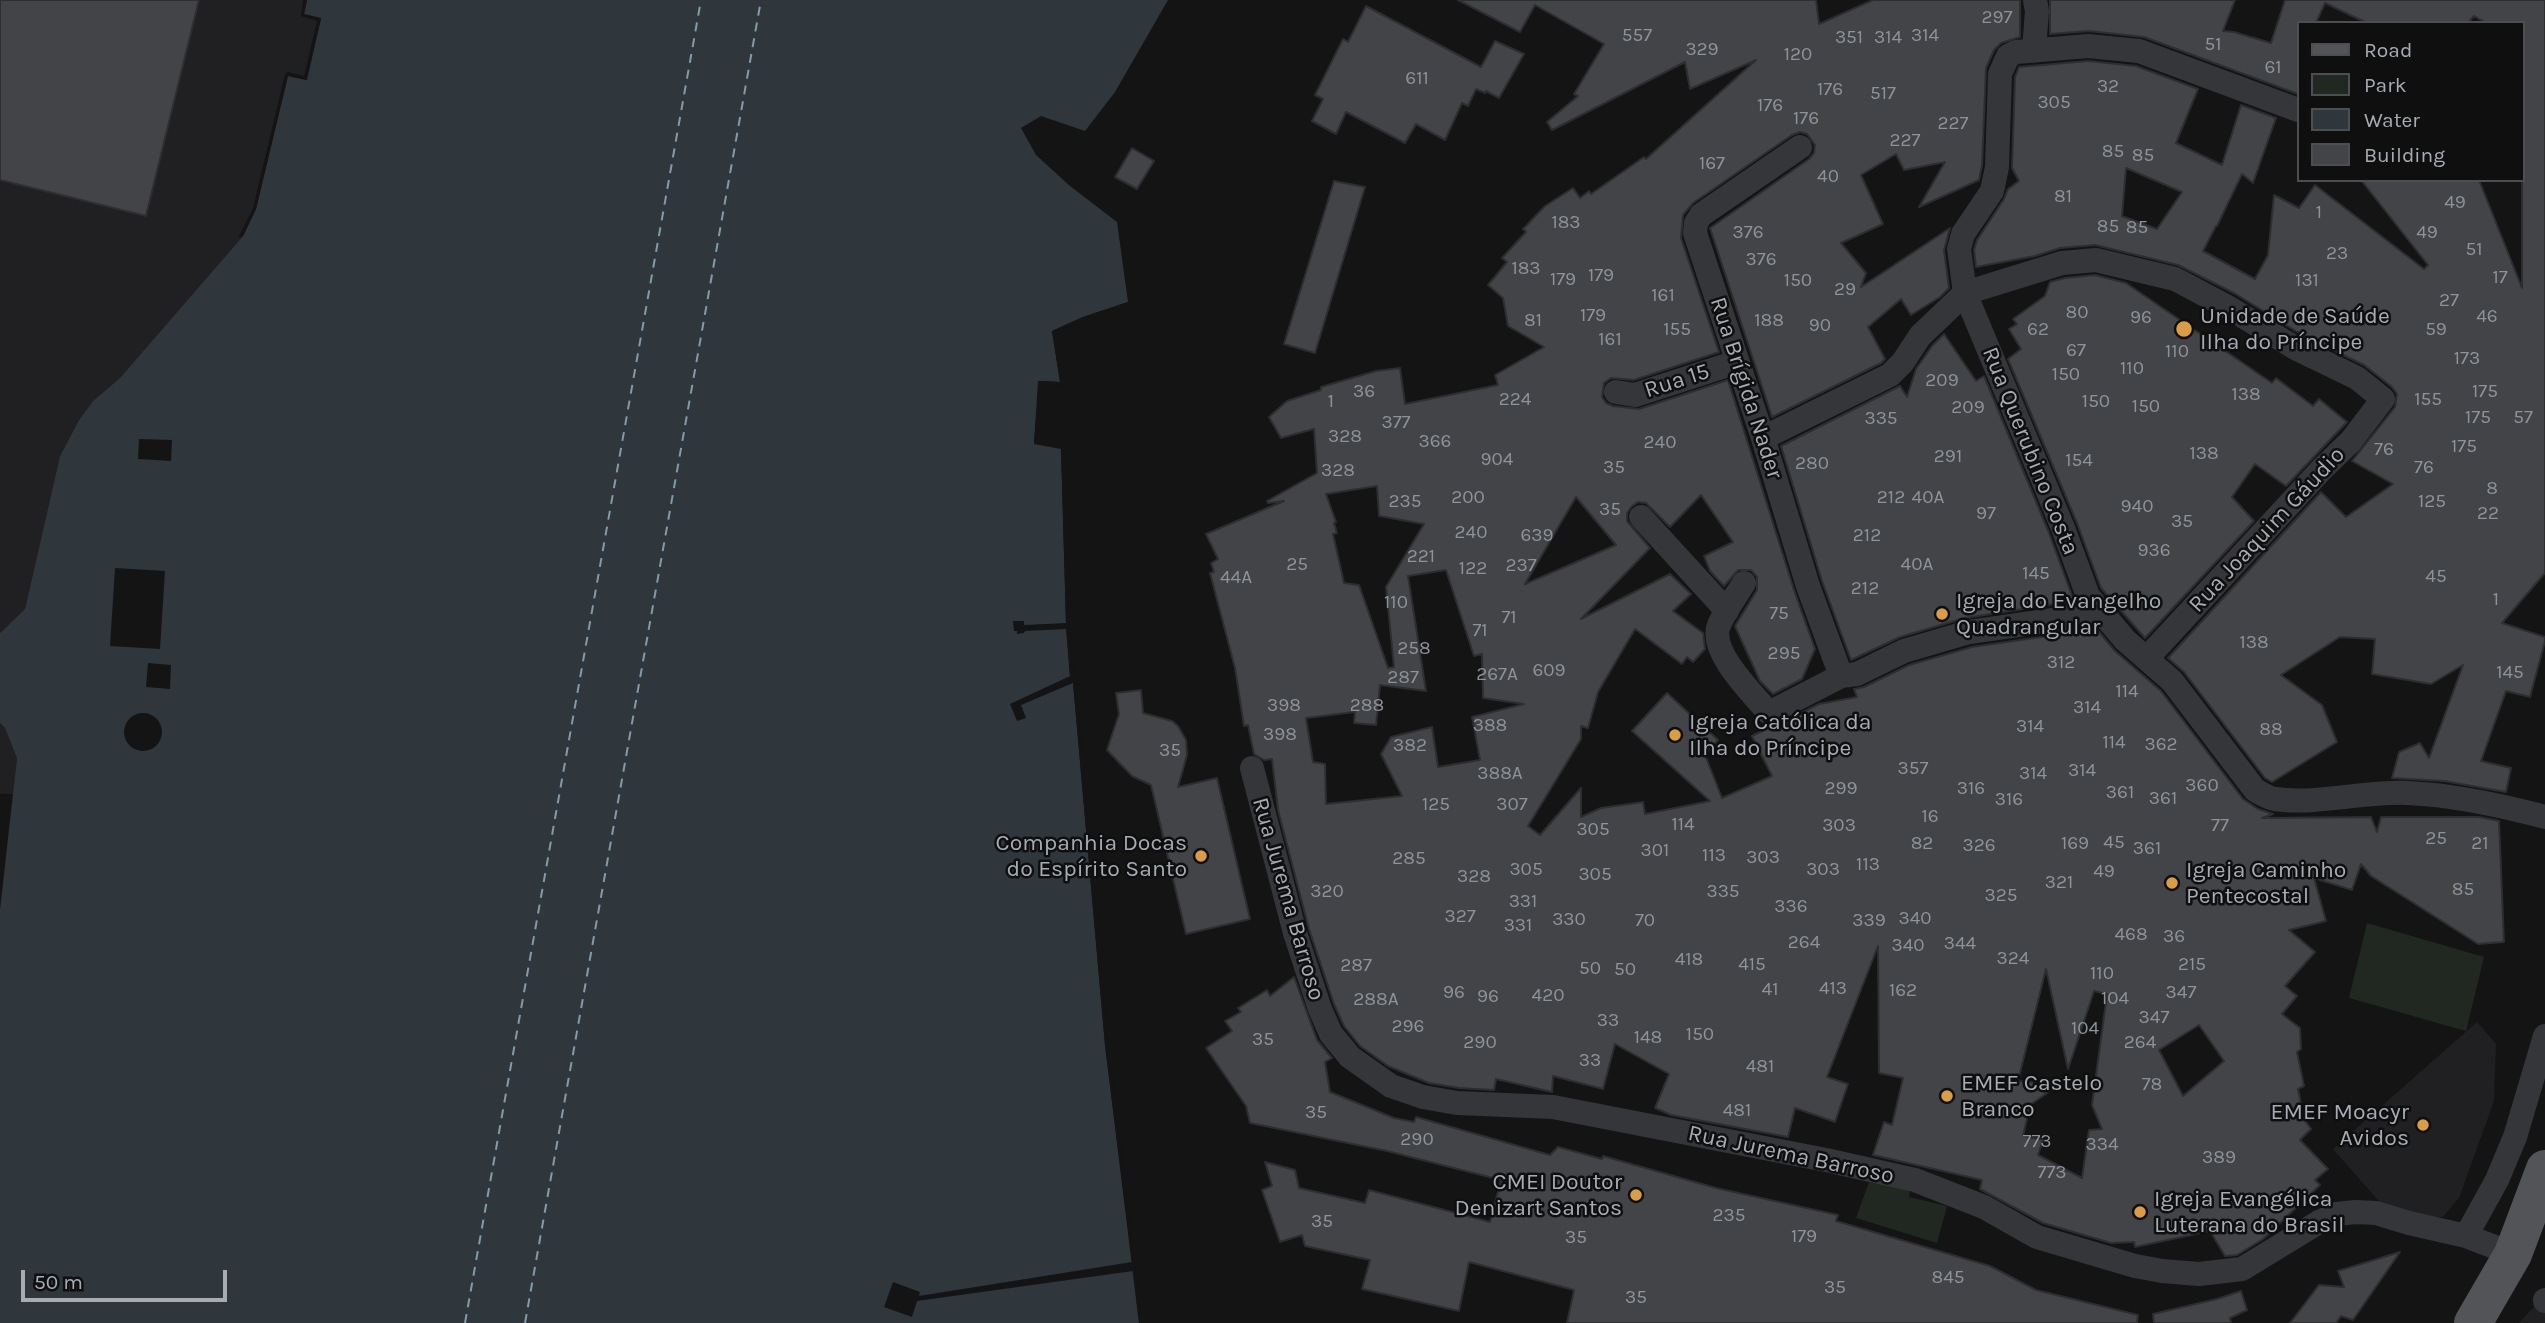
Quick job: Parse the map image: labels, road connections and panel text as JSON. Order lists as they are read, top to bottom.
{
  "streets": {
    "street": [
      "Rua 15",
      "Rua Brígida Nader",
      "Rua Querubino Costa",
      "Rua Joaquim Gáudio",
      "Rua Jurema Barroso"
    ]
  },
  "crossings": [
    ["Rua 15", "Rua Brígida Nader"],
    ["Rua Querubino Costa", "Rua Joaquim Gáudio"]
  ],
  "places": [
    "Unidade de Saúde Ilha do Príncipe",
    "Igreja do Evangelho Quadrangular",
    "Igreja Católica da Ilha do Príncipe",
    "Companhia Docas do Espírito Santo",
    "Igreja Caminho Pentecostal",
    "EMEF Castelo Branco",
    "EMEF Moacyr Avidos",
    "CMEI Doutor Denizart Santos",
    "Igreja Evangélica Luterana do Brasil"
  ],
  "house_numbers": [
    "297",
    "557",
    "314",
    "351",
    "314",
    "51",
    "329",
    "120",
    "61",
    "611",
    "32",
    "176",
    "517",
    "305",
    "176",
    "176",
    "227",
    "227",
    "85",
    "85",
    "167",
    "40",
    "81",
    "49",
    "1",
    "183",
    "85",
    "85",
    "376",
    "49",
    "51",
    "23",
    "376",
    "183",
    "179",
    "17",
    "179",
    "150",
    "131",
    "29",
    "161",
    "27",
    "80",
    "179",
    "46",
    "96",
    "81",
    "188",
    "90",
    "155",
    "62",
    "59",
    "161",
    "67",
    "110",
    "173",
    "110",
    "150",
    "209",
    "36",
    "175",
    "138",
    "224",
    "155",
    "1",
    "150",
    "150",
    "209",
    "175",
    "57",
    "335",
    "377",
    "328",
    "366",
    "240",
    "175",
    "76",
    "138",
    "291",
    "904",
    "154",
    "280",
    "35",
    "76",
    "328",
    "8",
    "200",
    "212",
    "40A",
    "235",
    "125",
    "940",
    "35",
    "97",
    "22",
    "35",
    "240",
    "639",
    "212",
    "936",
    "221",
    "25",
    "40A",
    "237",
    "122",
    "145",
    "45",
    "44A",
    "212",
    "1",
    "110",
    "75",
    "71",
    "71",
    "138",
    "258",
    "295",
    "312",
    "609",
    "145",
    "267A",
    "287",
    "114",
    "398",
    "288",
    "314",
    "388",
    "314",
    "88",
    "398",
    "114",
    "362",
    "382",
    "35",
    "357",
    "314",
    "388A",
    "314",
    "360",
    "299",
    "316",
    "361",
    "361",
    "316",
    "125",
    "307",
    "16",
    "114",
    "303",
    "77",
    "305",
    "25",
    "45",
    "82",
    "169",
    "21",
    "326",
    "361",
    "301",
    "113",
    "303",
    "285",
    "113",
    "305",
    "303",
    "49",
    "305",
    "328",
    "321",
    "85",
    "320",
    "335",
    "325",
    "331",
    "336",
    "327",
    "340",
    "330",
    "70",
    "339",
    "331",
    "468",
    "36",
    "264",
    "344",
    "340",
    "324",
    "418",
    "415",
    "215",
    "287",
    "50",
    "50",
    "110",
    "413",
    "41",
    "162",
    "96",
    "347",
    "420",
    "96",
    "104",
    "288A",
    "347",
    "33",
    "296",
    "104",
    "150",
    "148",
    "35",
    "290",
    "264",
    "33",
    "481",
    "78",
    "481",
    "35",
    "290",
    "773",
    "334",
    "389",
    "773",
    "235",
    "35",
    "179",
    "35",
    "845",
    "35",
    "35"
  ],
  "legend": [
    "Road",
    "Park",
    "Water",
    "Building"
  ],
  "scale_bar": "50 m"
}
